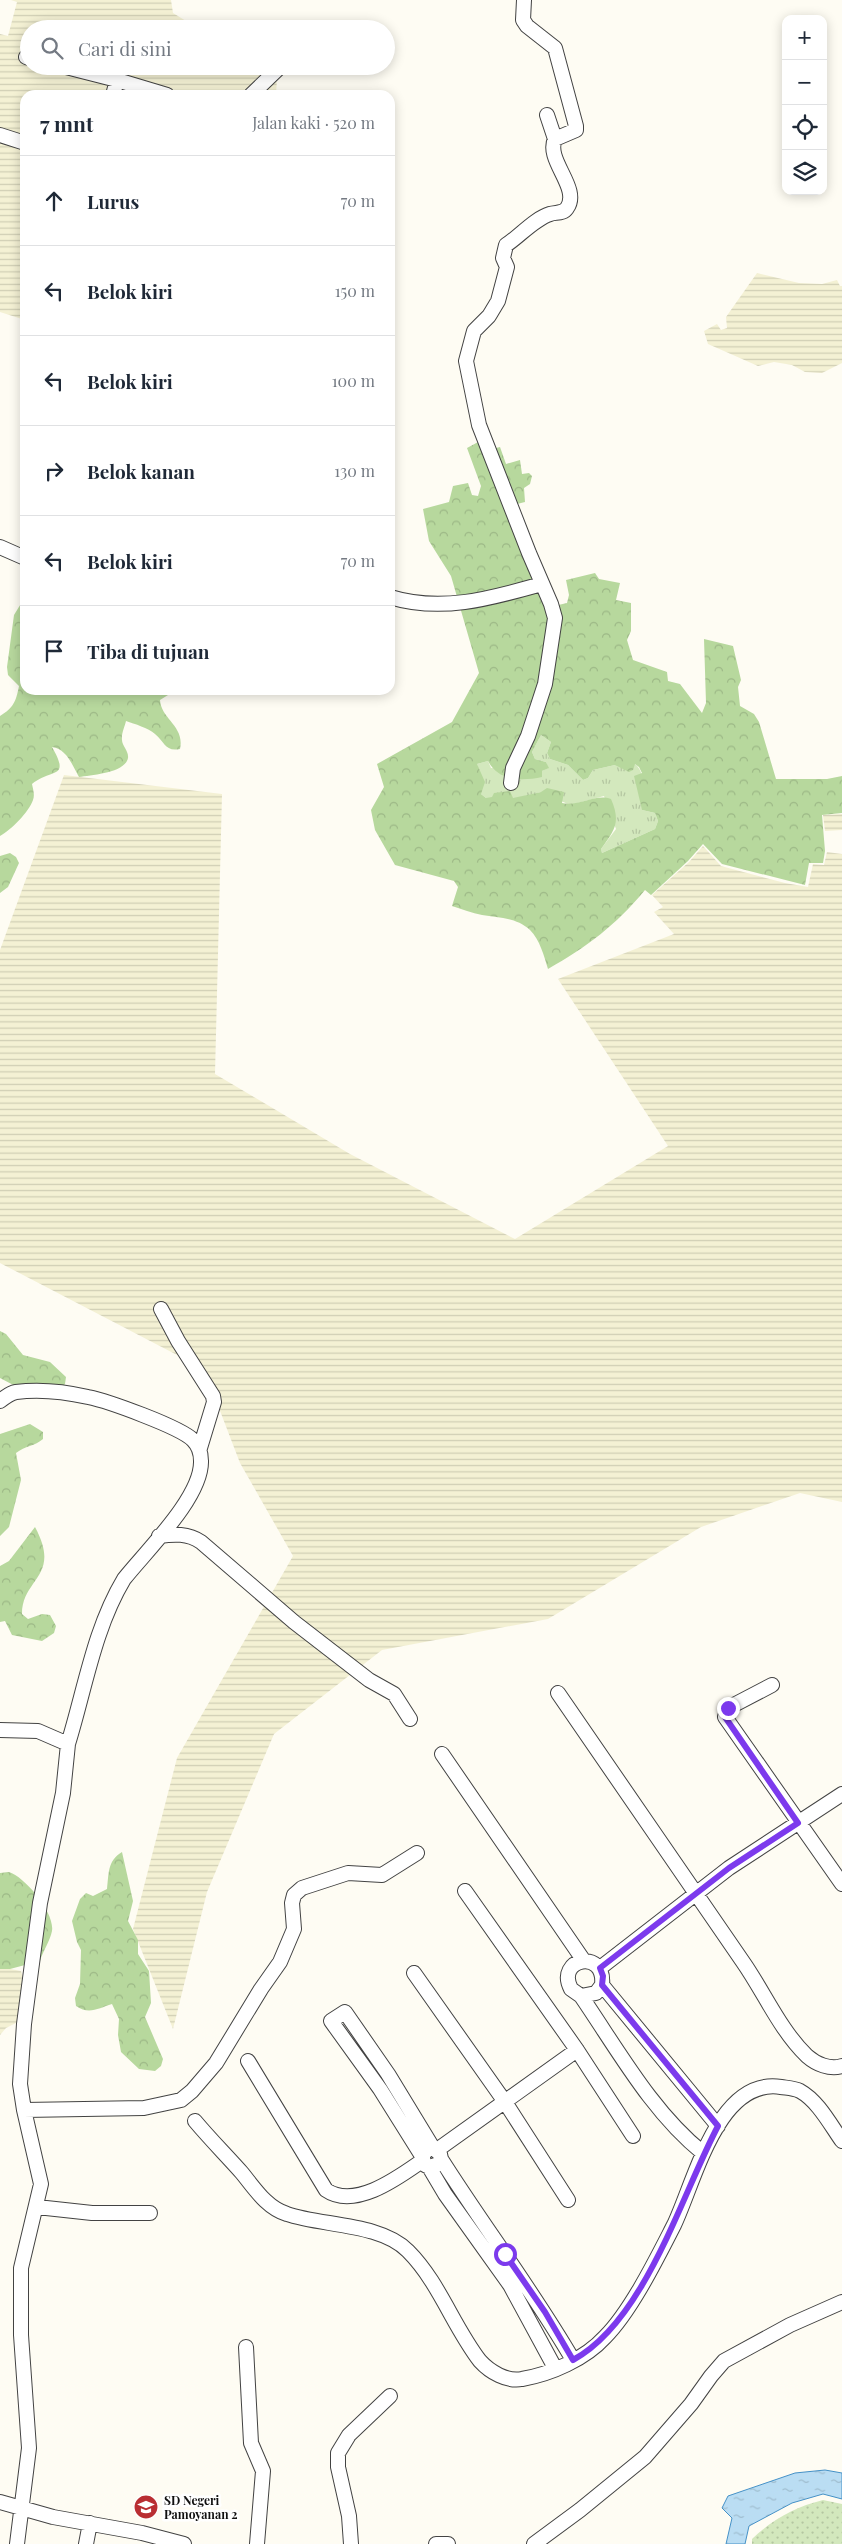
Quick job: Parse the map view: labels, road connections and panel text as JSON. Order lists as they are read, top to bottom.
{
  "places": {
    "school or university": ["SD Negeri Pamoyanan 2"]
  },
  "page": {
    "map_buttons": ["+", "−"],
    "search": "Cari di sini",
    "heading": ["7 mnt", "Jalan kaki · 520 m"],
    "list": [
      ["Lurus", "70 m"],
      ["Belok kiri", "150 m"],
      ["Belok kiri", "100 m"],
      ["Belok kanan", "130 m"],
      ["Belok kiri", "70 m"],
      "Tiba di tujuan"
    ]
  }
}
